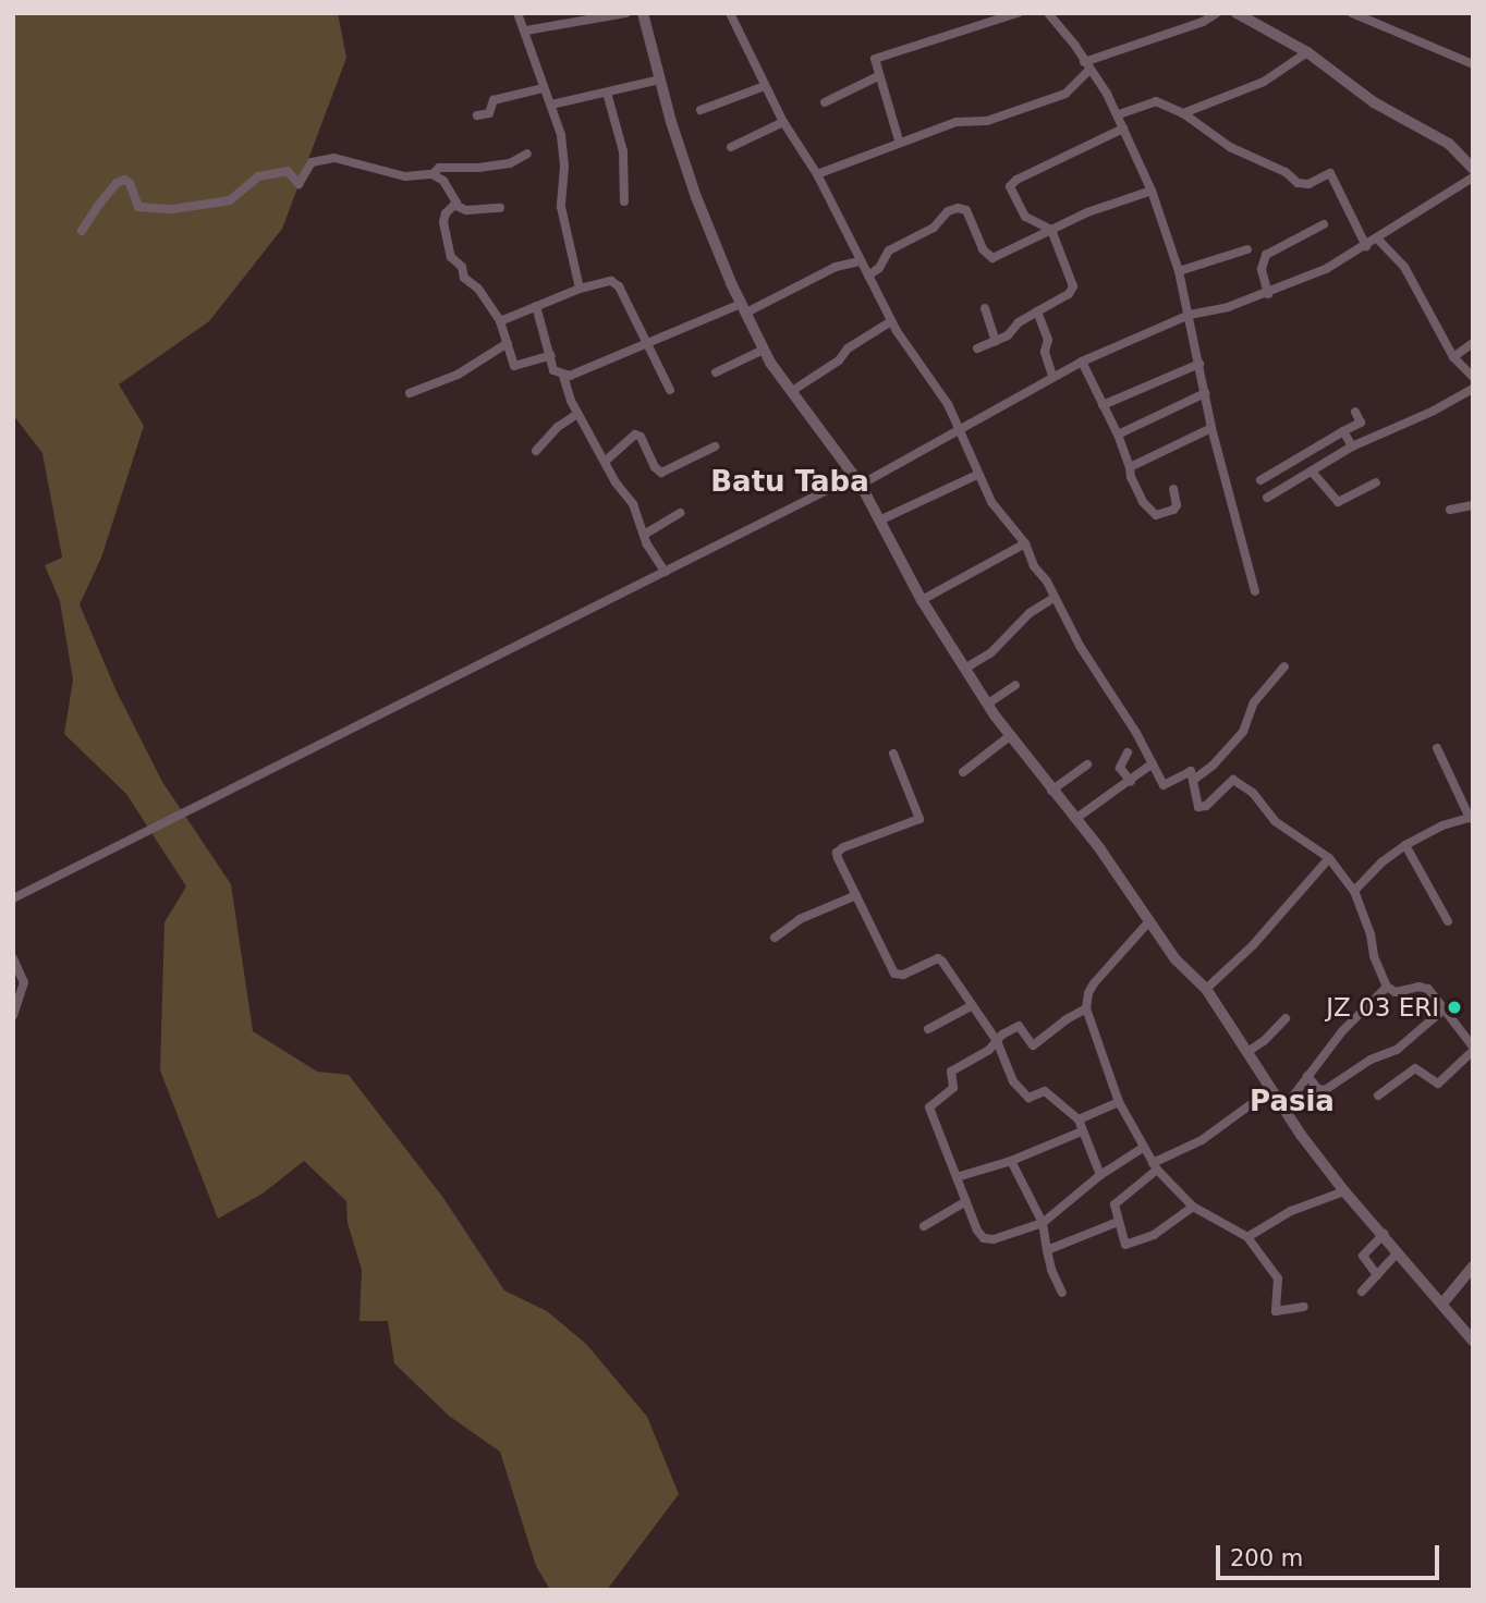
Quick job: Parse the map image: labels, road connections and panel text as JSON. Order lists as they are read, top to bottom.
{
  "districts": ["Batu Taba", "Pasia"],
  "places": ["JZ 03 ERI"],
  "scale_bar": "200 m"
}
